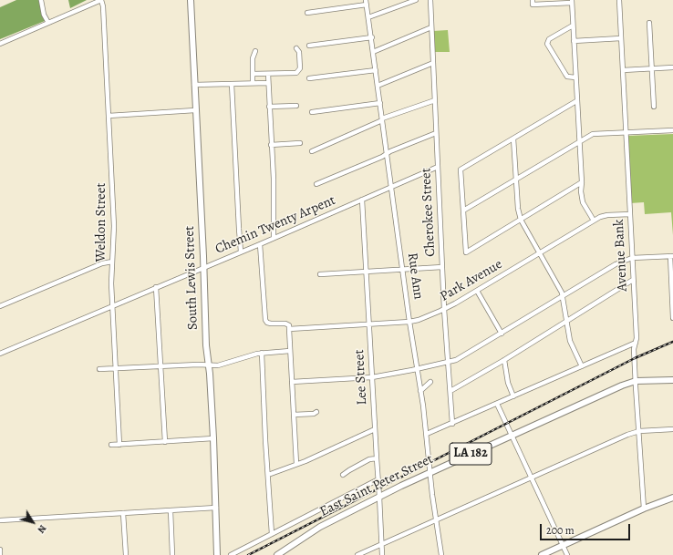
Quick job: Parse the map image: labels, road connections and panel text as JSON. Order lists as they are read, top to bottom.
{
  "streets": {
    "main road": ["South Lewis Street", "LA 182", "East Saint Peter Street"],
    "street": [
      "Cherokee Street",
      "Weldon Street",
      "Chemin Twenty Arpent",
      "Avenue Bank",
      "Rue Ann",
      "Park Avenue",
      "Lee Street"
    ]
  },
  "crossings": [
    ["Cherokee Street", "Chemin Twenty Arpent"],
    ["Cherokee Street", "Park Avenue"],
    ["Weldon Street", "Chemin Twenty Arpent"],
    ["Chemin Twenty Arpent", "Rue Ann"],
    ["Chemin Twenty Arpent", "South Lewis Street"],
    ["Chemin Twenty Arpent", "Lee Street"],
    ["Avenue Bank", "Park Avenue"],
    ["Avenue Bank", "East Saint Peter Street"],
    ["Rue Ann", "Park Avenue"],
    ["Rue Ann", "East Saint Peter Street"],
    ["Park Avenue", "Lee Street"],
    ["Lee Street", "East Saint Peter Street"]
  ],
  "scale_bar": "200 m",
  "north": "bottom right"
}
